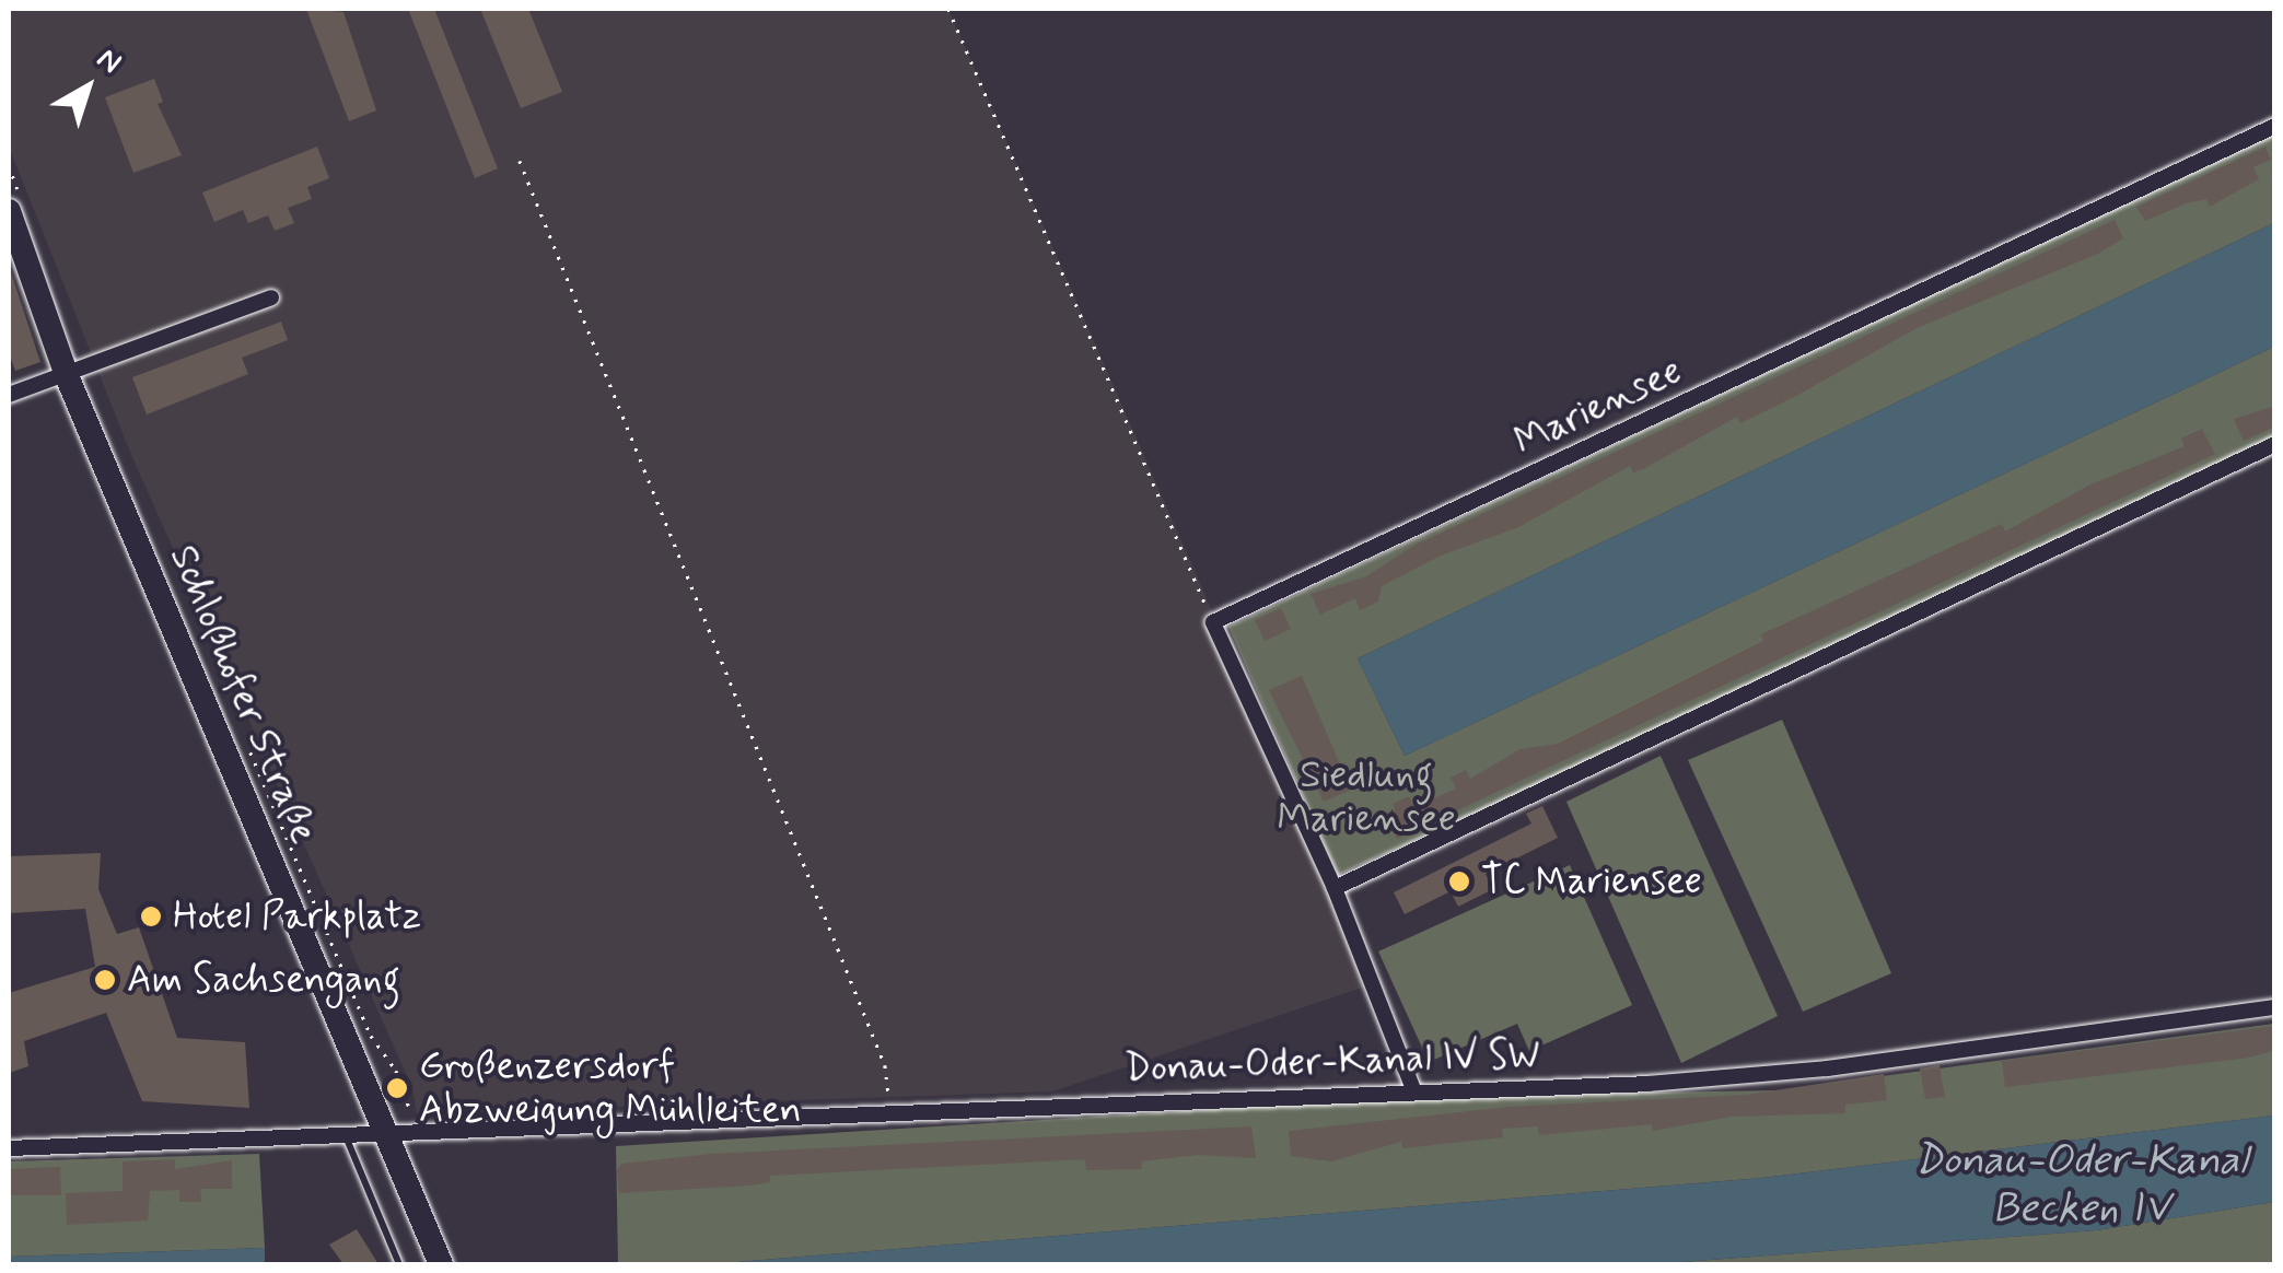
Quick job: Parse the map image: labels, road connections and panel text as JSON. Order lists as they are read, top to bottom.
{
  "streets": {
    "main road": ["Schloßhofer Straße"],
    "street": ["Mariensee", "Donau-Oder-Kanal IV SW"]
  },
  "crossings": [
    ["Schloßhofer Straße", "Donau-Oder-Kanal IV SW"]
  ],
  "water": ["Donau-Oder-Kanal Becken IV"],
  "parks": ["Siedlung Mariensee"],
  "places": [
    "TC Mariensee",
    "Hotel Parkplatz",
    "Am Sachsengang",
    "Großenzersdorf Abzweigung Mühlleiten"
  ],
  "north": "top right"
}
